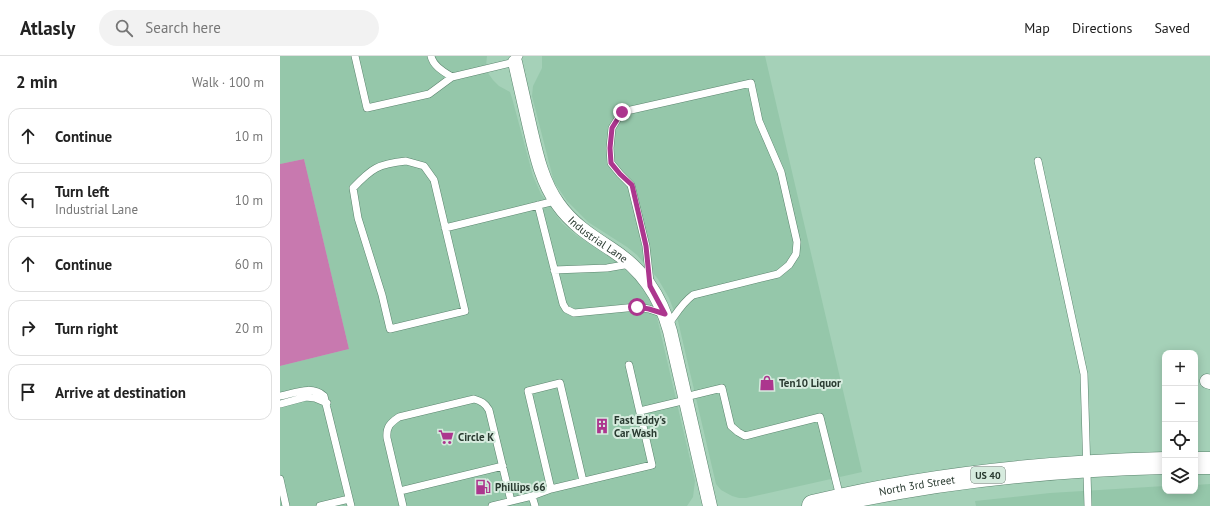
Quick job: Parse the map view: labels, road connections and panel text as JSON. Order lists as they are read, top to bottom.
{
  "streets": {
    "highway": ["US 40", "North 3rd Street"],
    "street": ["Industrial Lane"]
  },
  "places": {
    "shop": ["Ten10 Liquor"],
    "building": ["Fast Eddy's Car Wash"],
    "supermarket": ["Circle K"],
    "fuel station": ["Phillips 66"]
  },
  "page": {
    "header": "Atlasly",
    "search": "Search here",
    "nav": ["Map", "Directions", "Saved"],
    "heading": ["2 min", "Walk · 100 m"],
    "list": [
      ["Continue", "10 m"],
      ["Turn left", "Industrial Lane", "10 m"],
      ["Continue", "60 m"],
      ["Turn right", "20 m"],
      "Arrive at destination"
    ],
    "map_buttons": ["+", "−"]
  }
}
